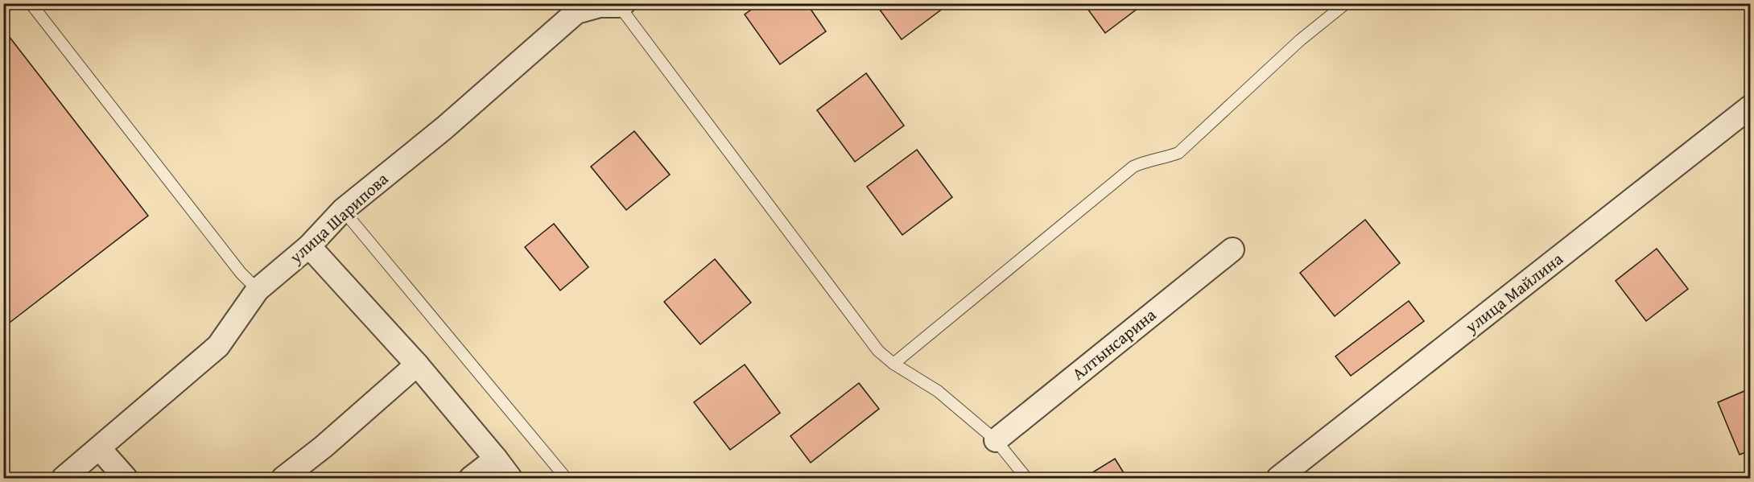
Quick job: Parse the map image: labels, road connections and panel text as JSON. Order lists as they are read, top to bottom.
{
  "streets": {
    "street": ["улица Шарипова", "улица Майлина", "Алтынсарина"]
  }
}
